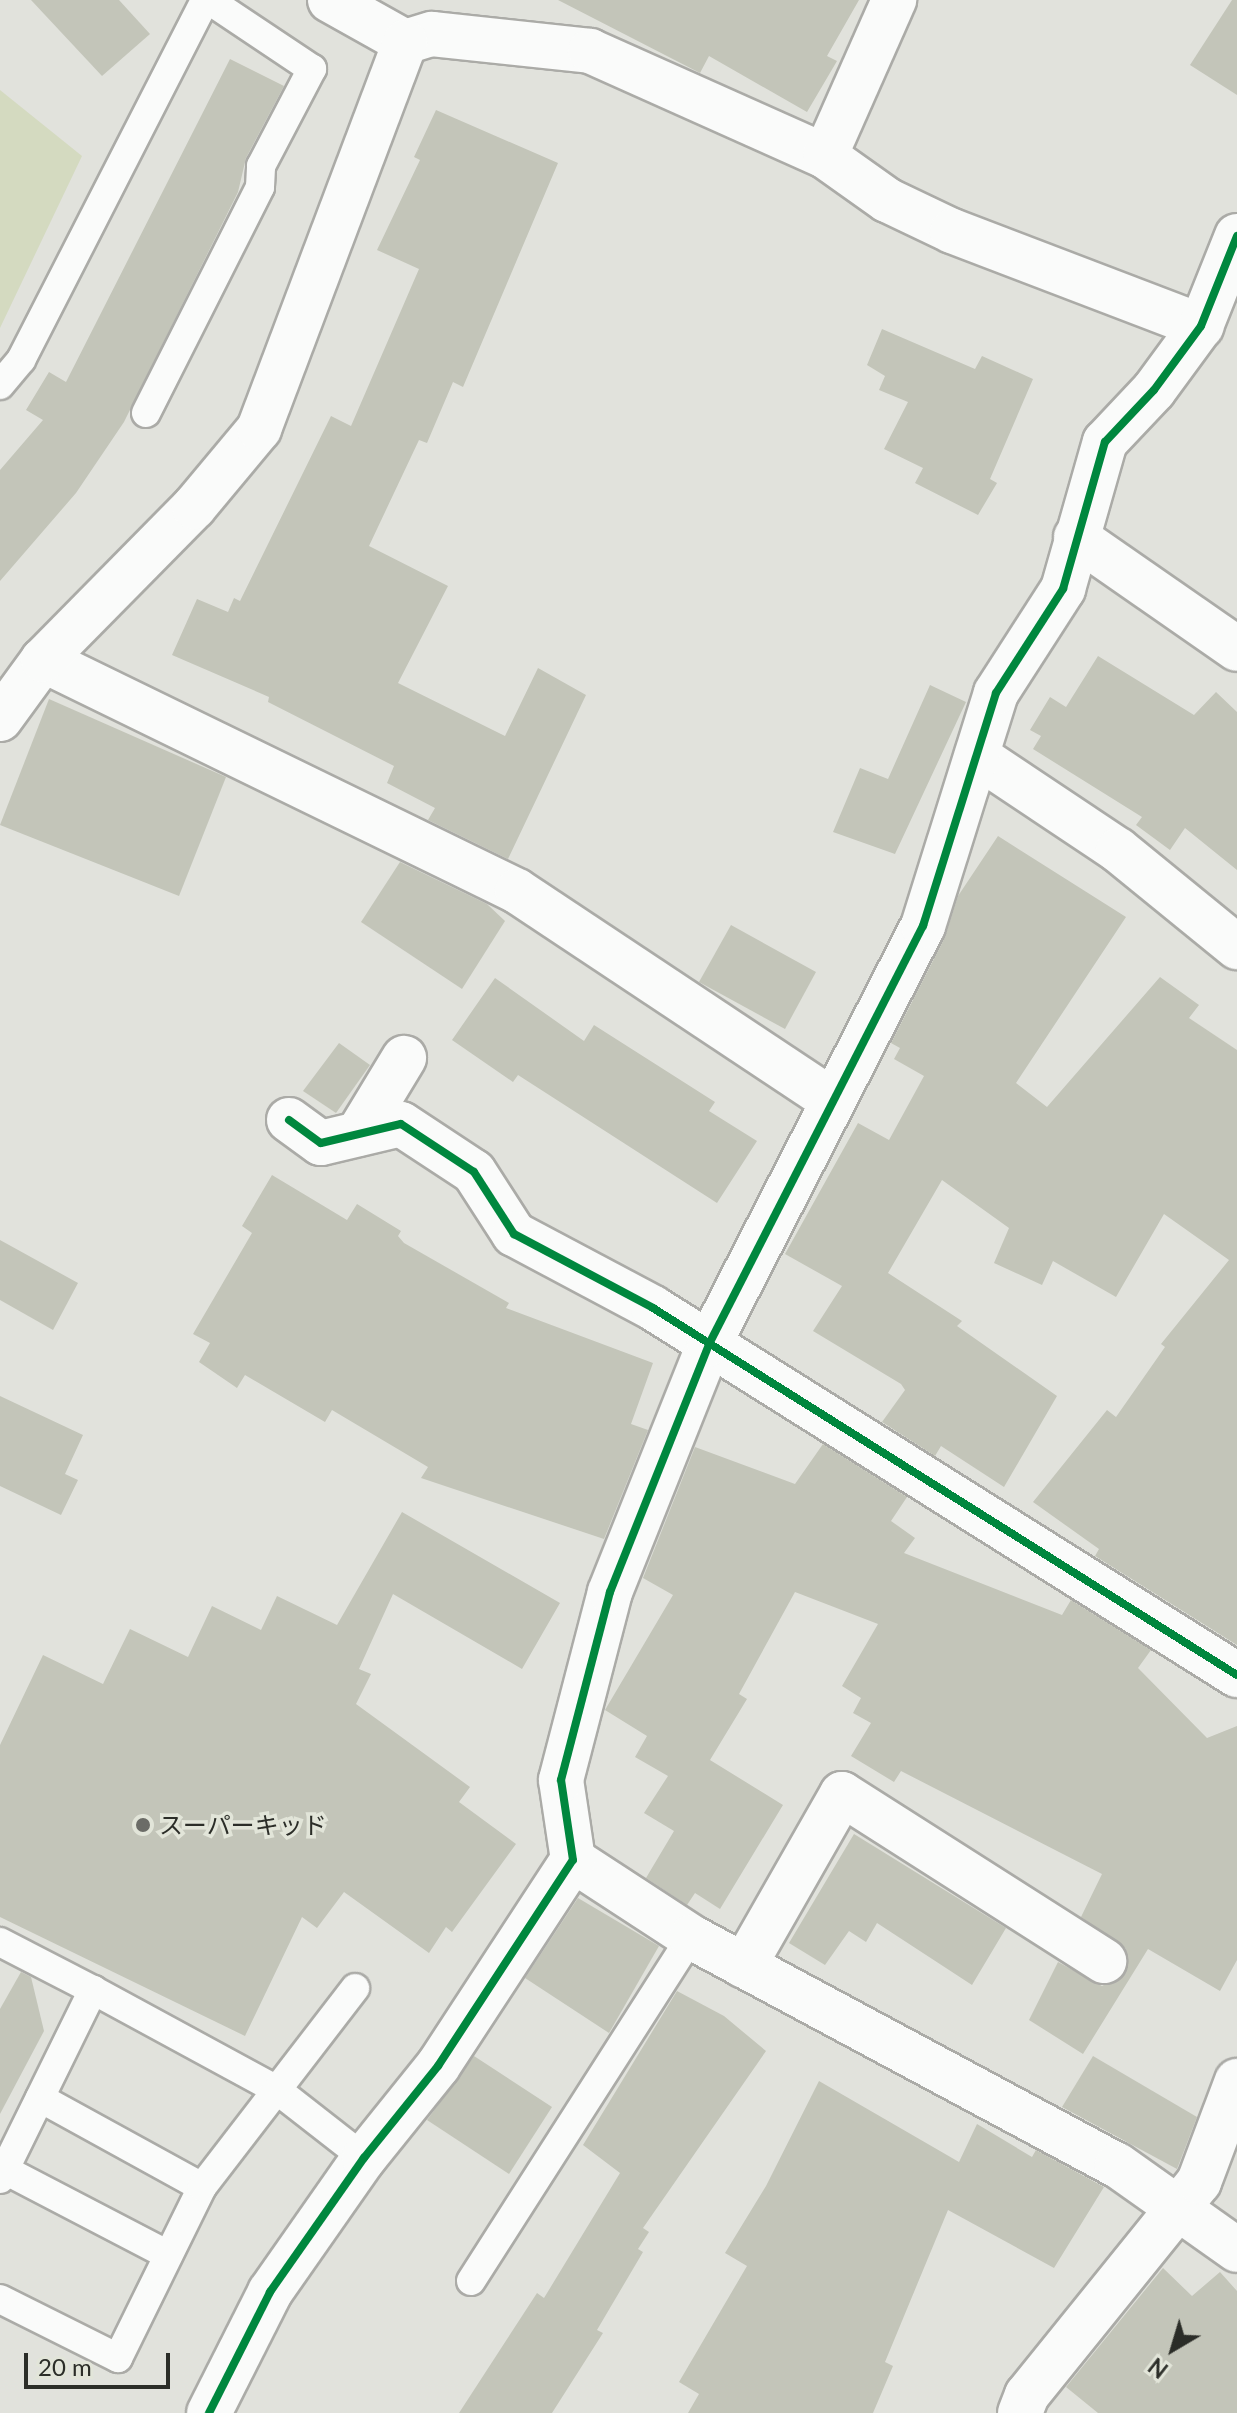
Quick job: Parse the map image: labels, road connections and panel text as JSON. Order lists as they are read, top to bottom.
{
  "places": ["スーパーキッド"],
  "scale_bar": "20 m",
  "north": "bottom left"
}
